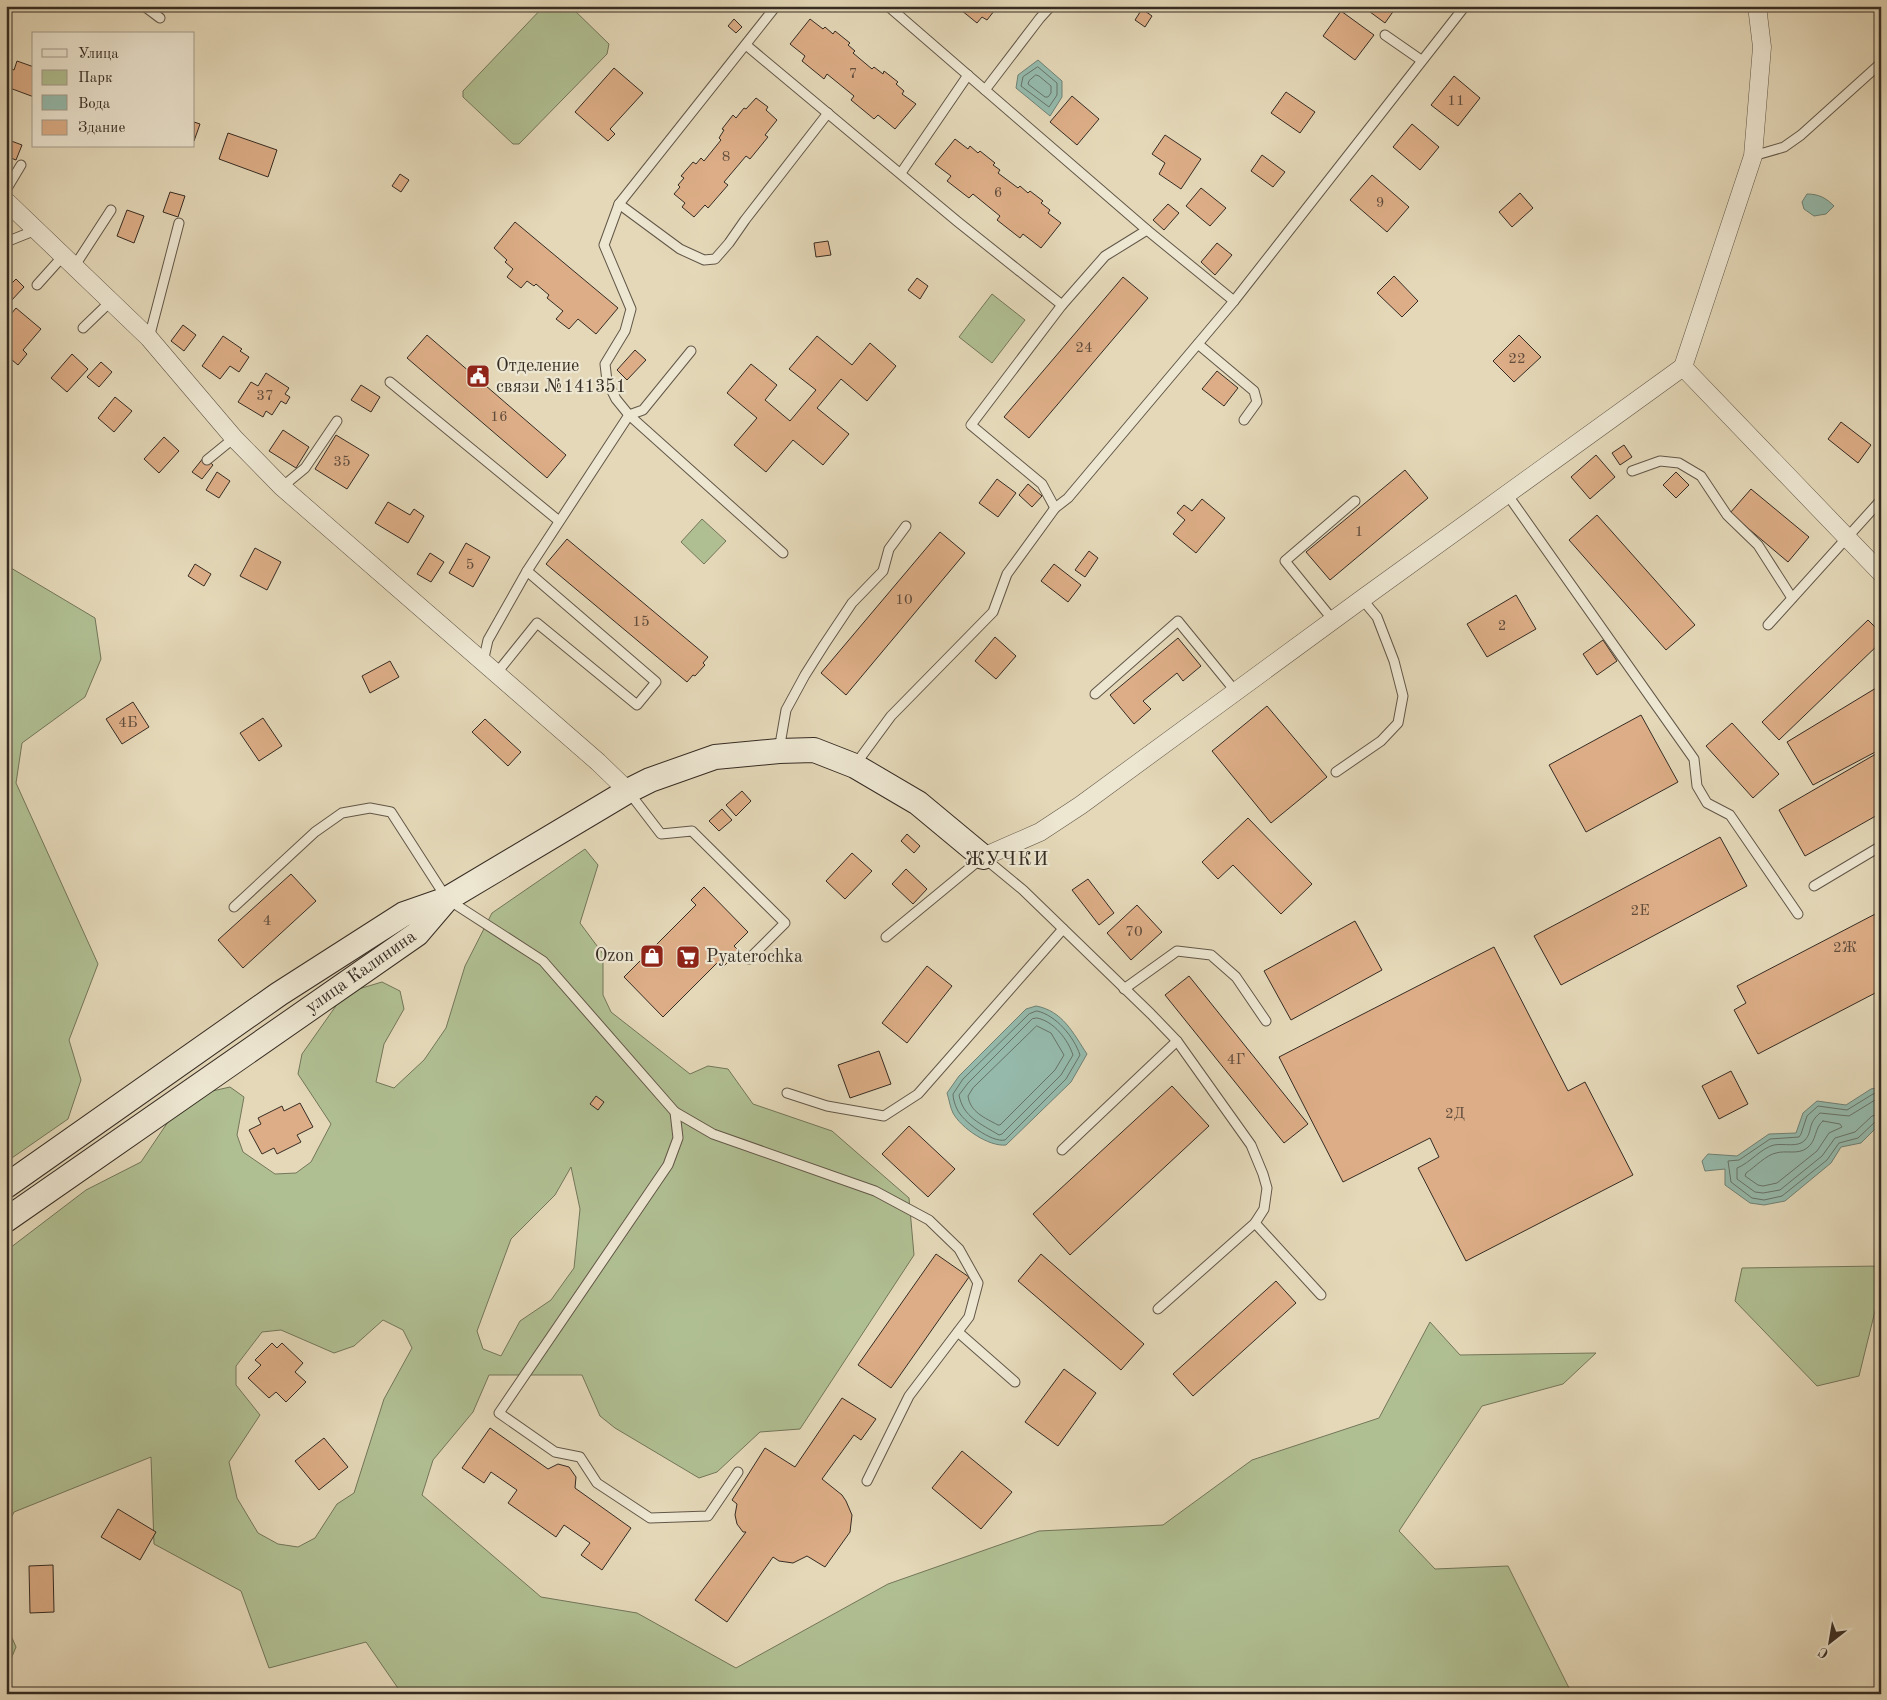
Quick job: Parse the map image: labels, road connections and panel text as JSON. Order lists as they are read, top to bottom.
{
  "streets": {
    "street": ["улица Калинина"]
  },
  "districts": ["ЖУЧКИ"],
  "places": {
    "public building": ["Отделение связи №141351"],
    "shop": ["Ozon"],
    "supermarket": ["Pyaterochka"]
  },
  "house_numbers": [
    "7",
    "11",
    "8",
    "6",
    "9",
    "24",
    "22",
    "37",
    "16",
    "35",
    "1",
    "5",
    "10",
    "15",
    "2",
    "4Б",
    "2Е",
    "4",
    "70",
    "2Ж",
    "4Г",
    "2Д"
  ],
  "legend": [
    "Улица",
    "Парк",
    "Вода",
    "Здание"
  ],
  "north": "bottom left"
}
